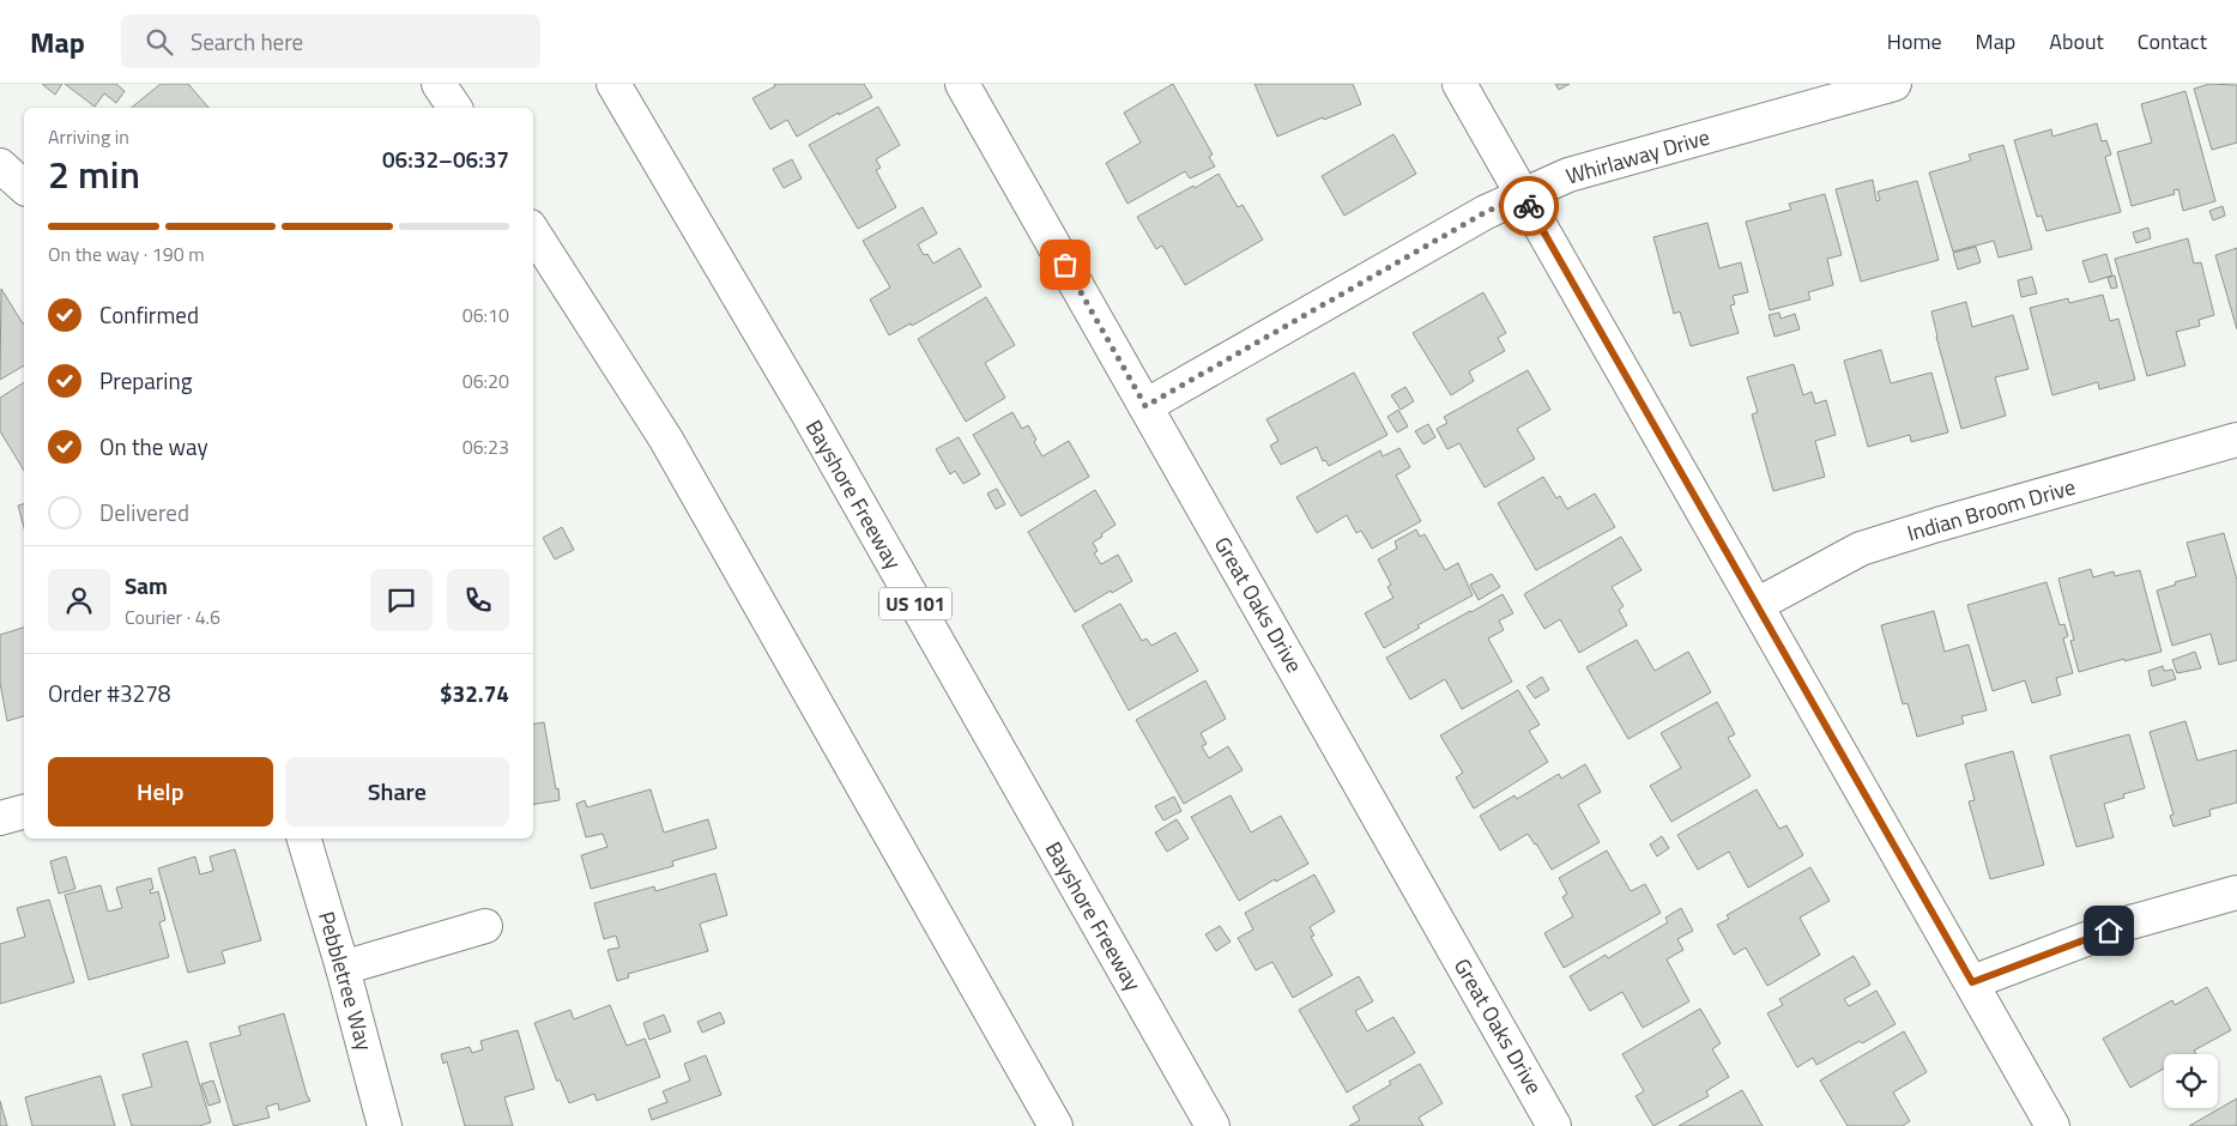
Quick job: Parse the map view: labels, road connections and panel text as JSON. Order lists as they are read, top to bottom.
{
  "streets": {
    "main road": [
      "Whirlaway Drive",
      "Bayshore Freeway",
      "Indian Broom Drive",
      "US 101",
      "Great Oaks Drive",
      "Pebbletree Way"
    ]
  },
  "crossings": [
    ["Whirlaway Drive", "Great Oaks Drive"]
  ],
  "page": {
    "header": "Map",
    "search": "Search here",
    "nav": [
      "Home",
      "Map",
      "About",
      "Contact"
    ],
    "heading": ["2 min", "Arriving in", "06:32–06:37"],
    "panel": [
      "Sam",
      "Courier · 4.6",
      "Order #3278",
      "$32.74"
    ],
    "bar": "On the way · 190 m",
    "list": [
      ["Confirmed", "06:10"],
      ["Preparing", "06:20"],
      ["On the way", "06:23"],
      "Delivered"
    ],
    "buttons": ["Help", "Share"]
  }
}
